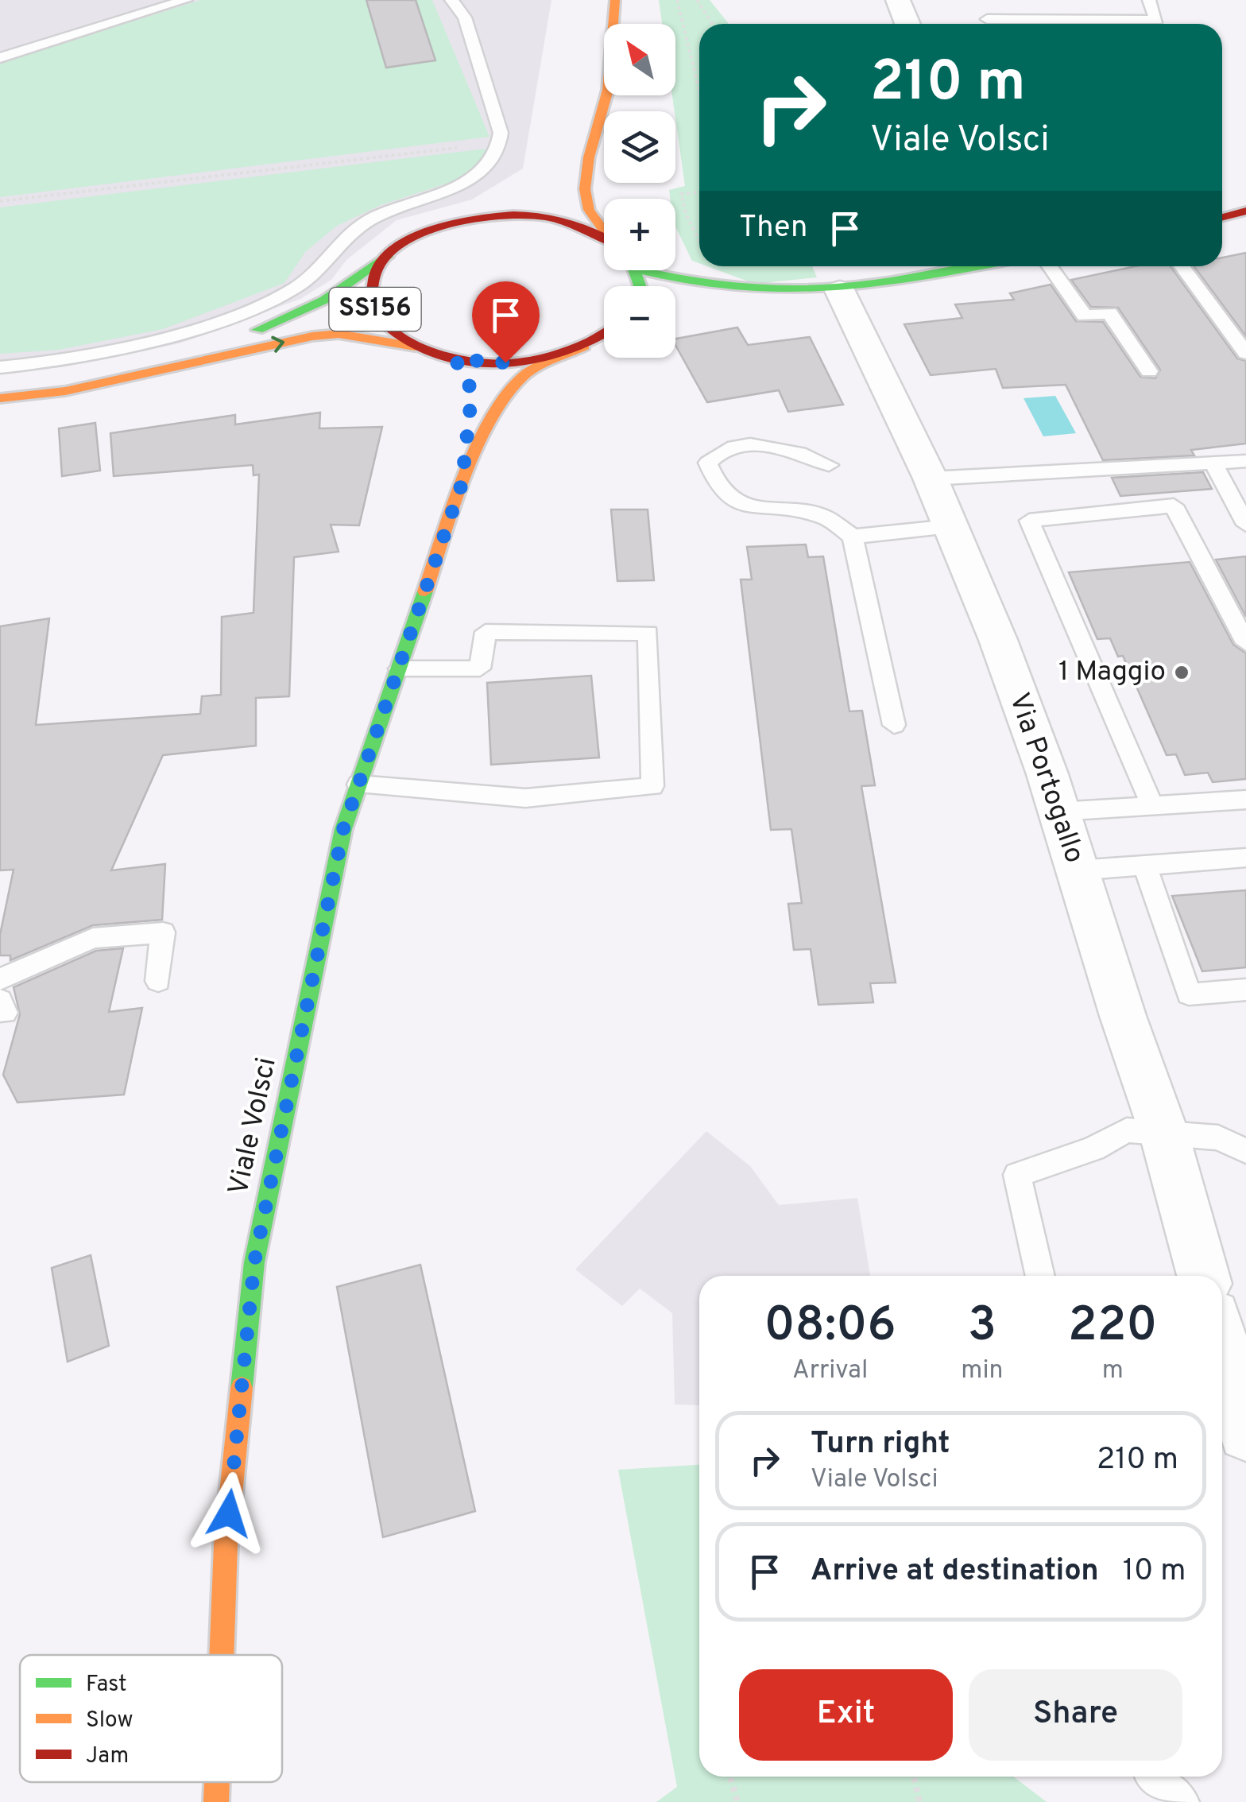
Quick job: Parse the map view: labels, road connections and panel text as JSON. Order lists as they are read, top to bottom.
{
  "streets": {
    "main road": ["SS156", "Viale Volsci"],
    "street": ["Via Portogallo"]
  },
  "crossings": [
    ["SS156", "Viale Volsci"]
  ],
  "places": ["1 Maggio"],
  "legend": ["Fast", "Slow", "Jam"],
  "north": "top left",
  "page": {
    "map_buttons": ["+", "−"],
    "turn": ["210 m", "Viale Volsci"],
    "then": "Then",
    "eta": [
      "08:06",
      "Arrival",
      "3",
      "min",
      "220",
      "m"
    ],
    "list": [
      {
        "name": "Turn right",
        "note": "Viale Volsci",
        "value": "210 m"
      },
      {
        "name": "Arrive at destination",
        "value": "10 m"
      }
    ],
    "buttons": ["Exit", "Share"]
  }
}
